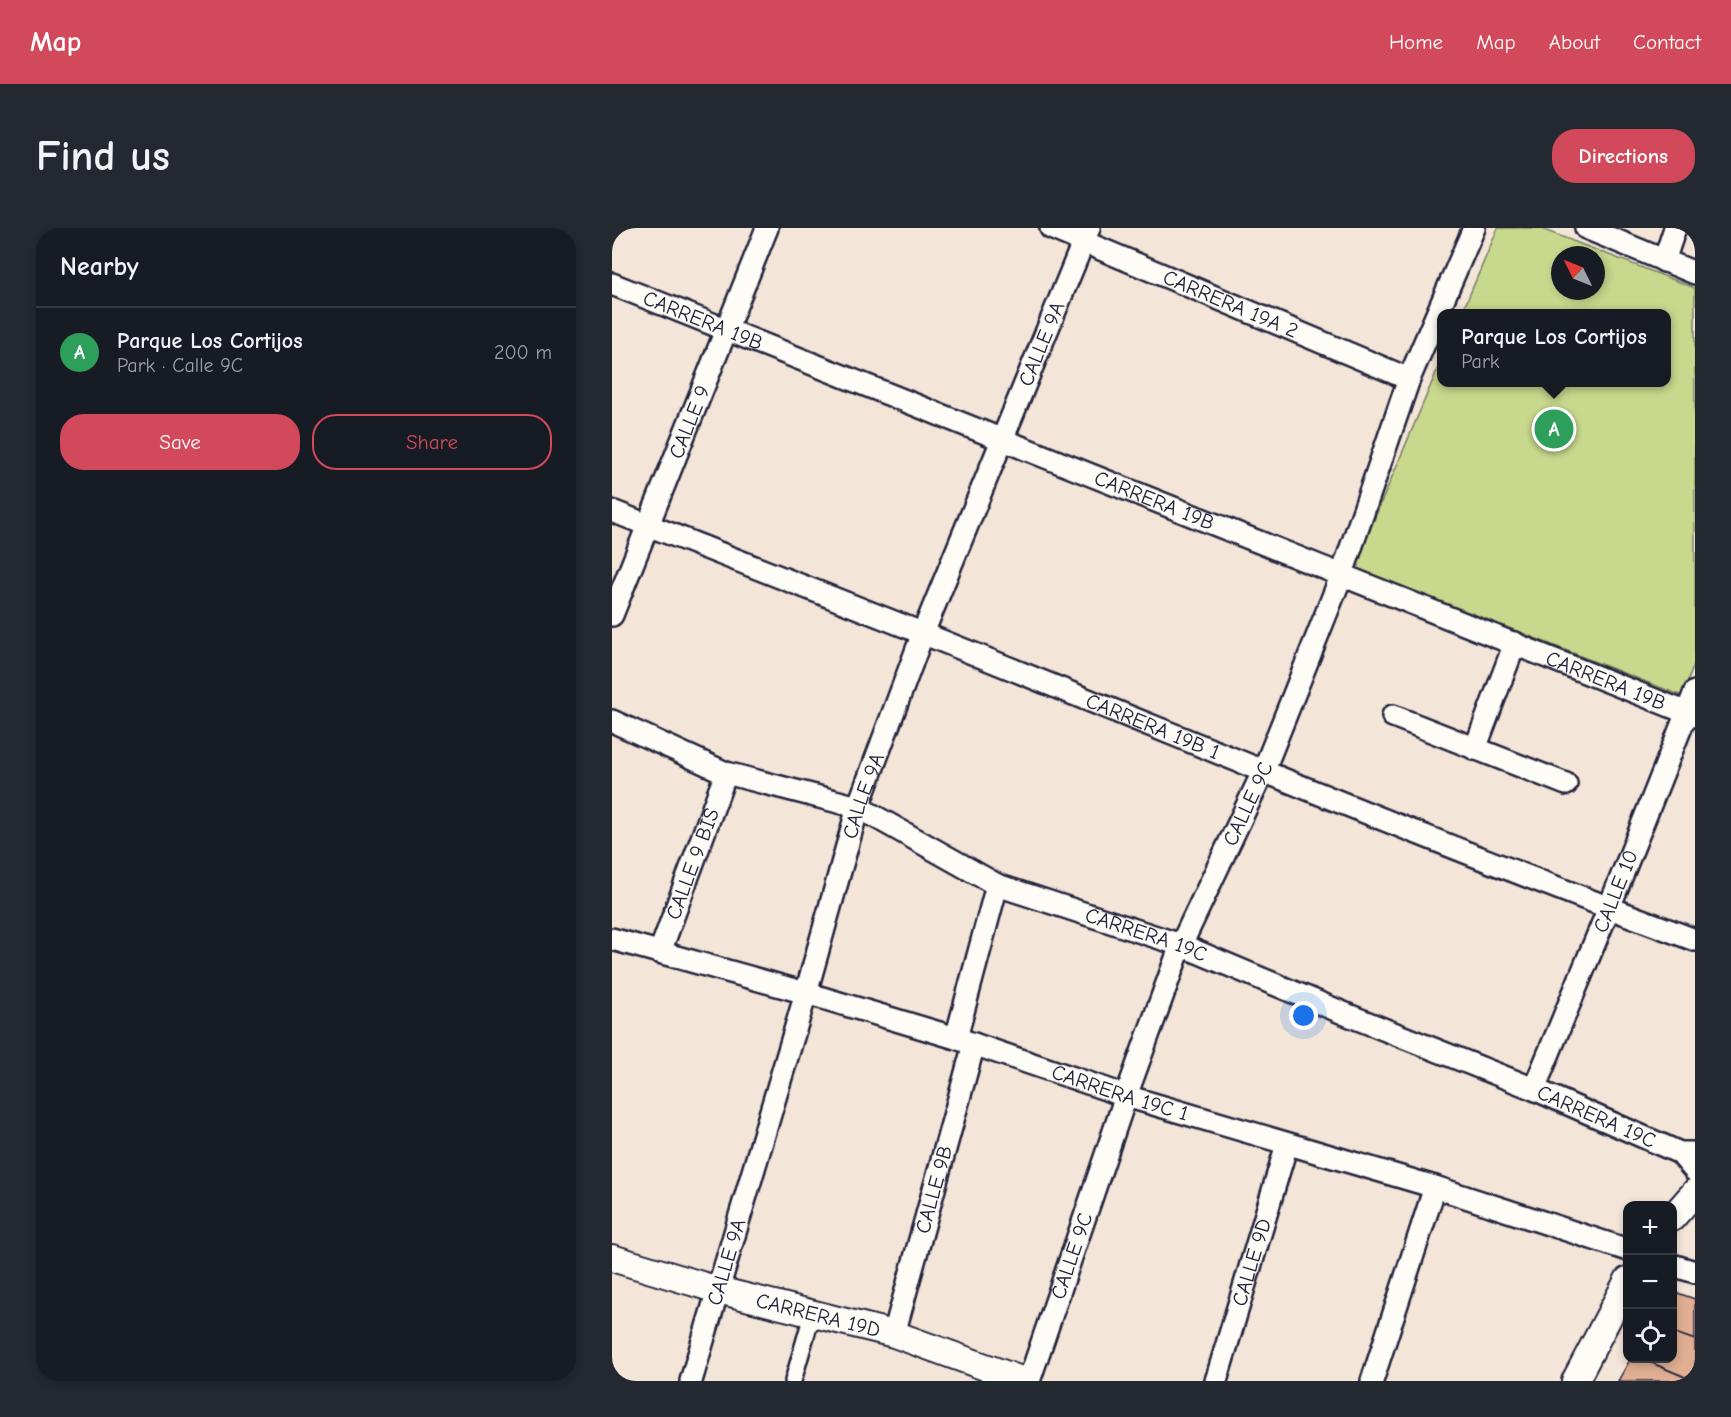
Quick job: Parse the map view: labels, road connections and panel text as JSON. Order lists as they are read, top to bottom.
{
  "streets": {
    "street": [
      "CARRERA 19A 2",
      "CARRERA 19B",
      "CALLE 9A",
      "CALLE 9",
      "CARRERA 19B 1",
      "CALLE 9C",
      "CALLE 9 BIS",
      "CALLE 10",
      "CARRERA 19C",
      "CARRERA 19C 1",
      "CALLE 9B",
      "CALLE 9D",
      "CARRERA 19D"
    ]
  },
  "crossings": [
    ["CARRERA 19A 2", "CALLE 9A"],
    ["CARRERA 19A 2", "CALLE 9C"],
    ["CARRERA 19B", "CALLE 9A"],
    ["CARRERA 19B", "CALLE 9"],
    ["CARRERA 19B", "CALLE 9C"],
    ["CARRERA 19B", "CALLE 10"],
    ["CALLE 9A", "CARRERA 19B 1"],
    ["CALLE 9A", "CARRERA 19C"],
    ["CALLE 9A", "CARRERA 19C 1"],
    ["CALLE 9A", "CARRERA 19D"],
    ["CALLE 9", "CARRERA 19B 1"],
    ["CARRERA 19B 1", "CALLE 9C"],
    ["CARRERA 19B 1", "CALLE 10"],
    ["CALLE 9C", "CARRERA 19C"],
    ["CALLE 9C", "CARRERA 19C 1"],
    ["CALLE 9 BIS", "CARRERA 19C"],
    ["CALLE 9 BIS", "CARRERA 19C 1"],
    ["CALLE 10", "CARRERA 19C"],
    ["CARRERA 19C", "CALLE 9B"],
    ["CARRERA 19C 1", "CALLE 9B"],
    ["CARRERA 19C 1", "CALLE 9D"],
    ["CALLE 9B", "CARRERA 19D"]
  ],
  "north": "top left",
  "page": {
    "header": "Map",
    "nav": [
      "Home",
      "Map",
      "About",
      "Contact"
    ],
    "buttons": [
      "Directions",
      ["Save", "Share"]
    ],
    "title": "Find us",
    "heading": "Nearby",
    "list": [
      {
        "mark": "A",
        "name": "Parque Los Cortijos",
        "note": "Park · Calle 9C",
        "value": "200 m"
      }
    ],
    "popup": ["Parque Los Cortijos", "Park"],
    "pins": "A",
    "map_buttons": ["+", "−"]
  }
}
